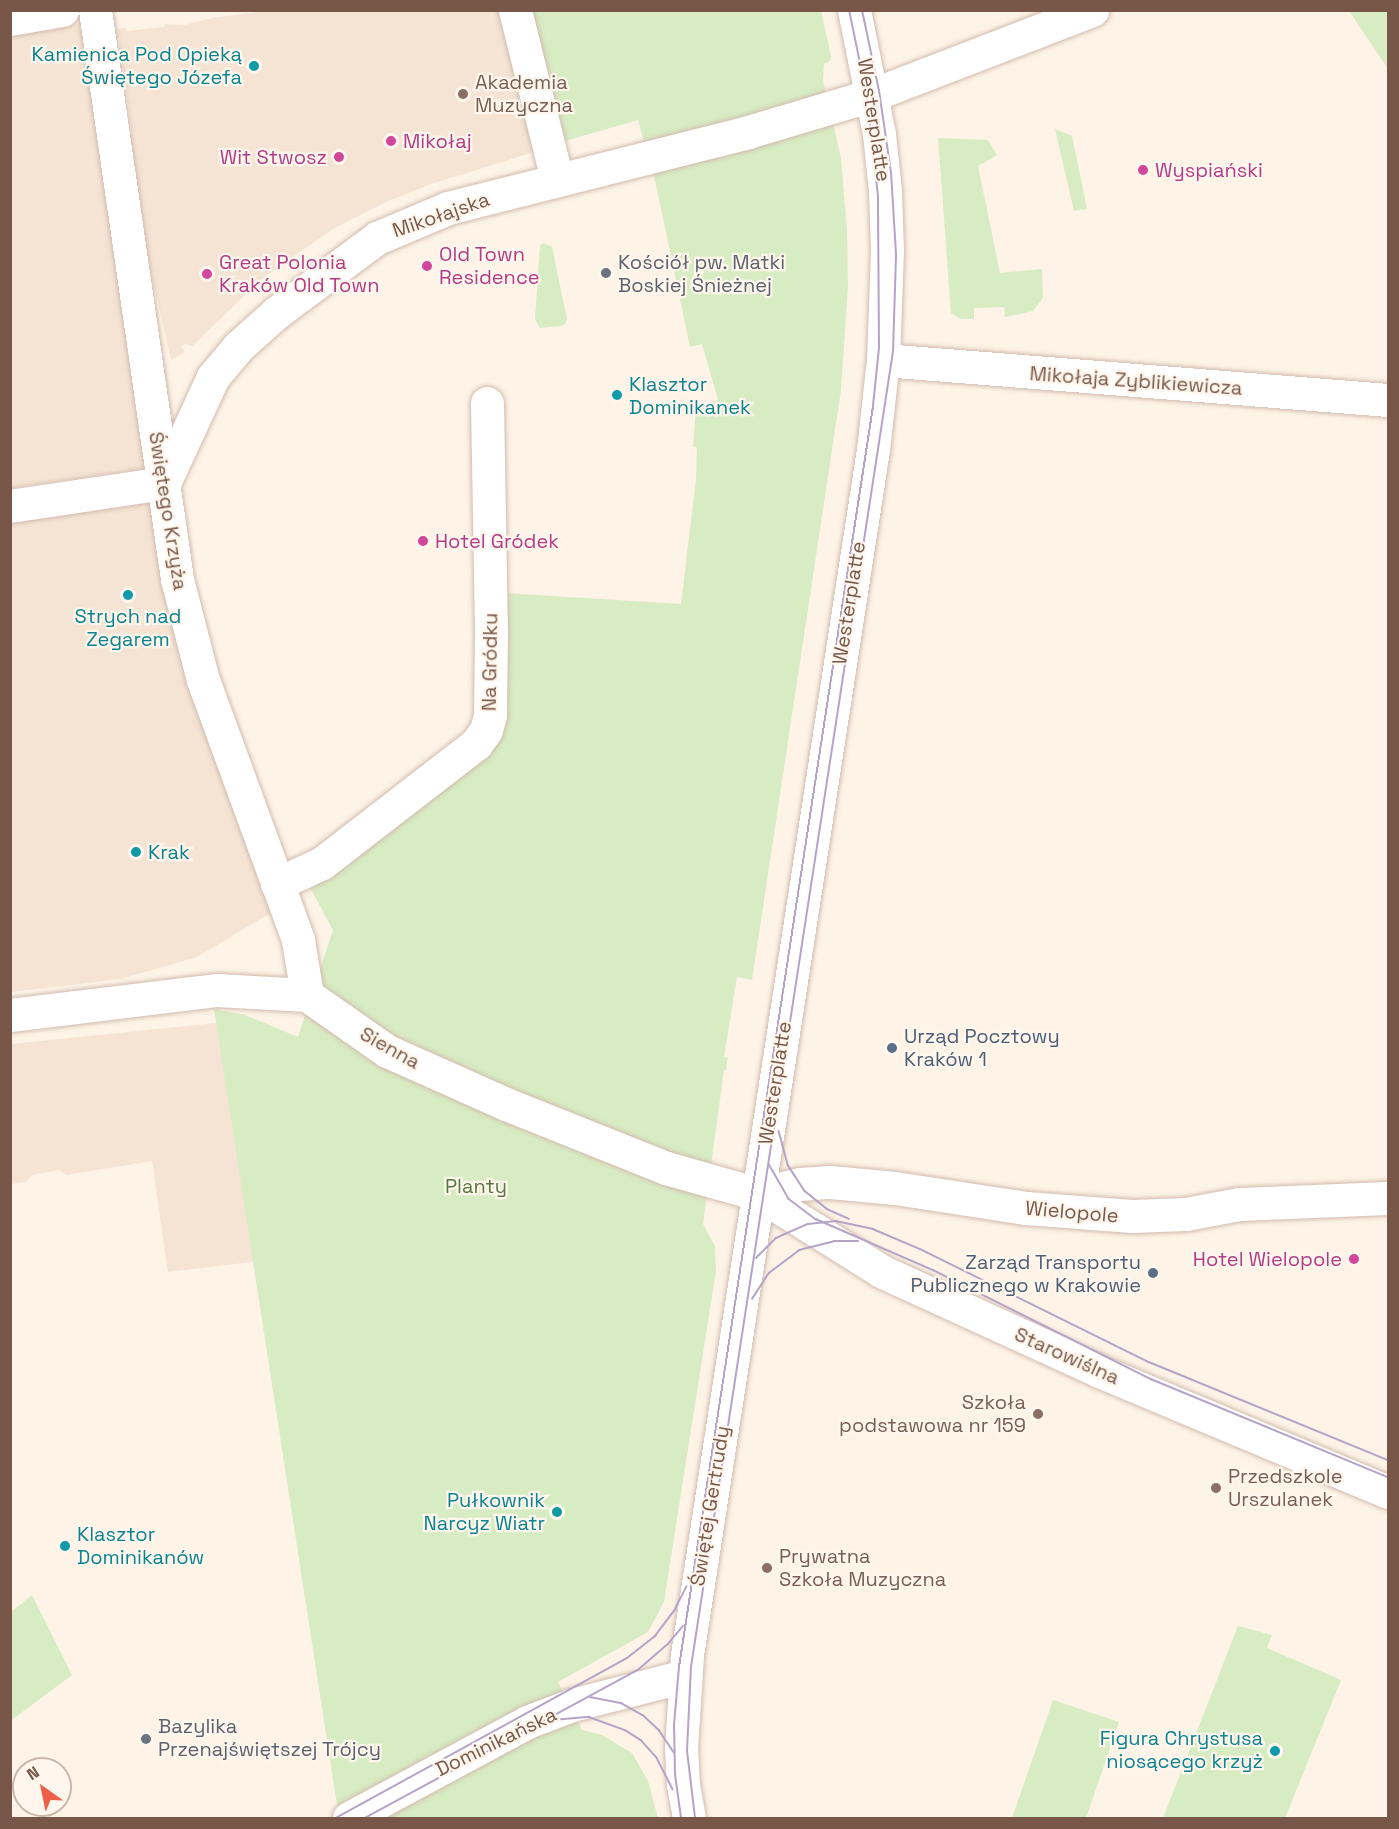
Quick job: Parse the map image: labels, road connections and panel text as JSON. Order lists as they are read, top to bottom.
{
  "streets": {
    "street": [
      "Westerplatte",
      "Mikołajska",
      "Mikołaja Zyblikiewicza",
      "Świętego Krzyża",
      "Na Gródku",
      "Sienna",
      "Wielopole",
      "Starowiślna",
      "Świętej Gertrudy",
      "Dominikańska"
    ]
  },
  "crossings": [
    ["Westerplatte", "Mikołajska"],
    ["Westerplatte", "Mikołaja Zyblikiewicza"],
    ["Westerplatte", "Sienna"],
    ["Westerplatte", "Wielopole"],
    ["Westerplatte", "Starowiślna"],
    ["Westerplatte", "Świętej Gertrudy"],
    ["Mikołajska", "Świętego Krzyża"],
    ["Świętego Krzyża", "Na Gródku"],
    ["Świętego Krzyża", "Sienna"],
    ["Sienna", "Wielopole"],
    ["Sienna", "Starowiślna"],
    ["Sienna", "Świętej Gertrudy"],
    ["Wielopole", "Starowiślna"],
    ["Wielopole", "Świętej Gertrudy"],
    ["Starowiślna", "Świętej Gertrudy"],
    ["Świętej Gertrudy", "Dominikańska"]
  ],
  "parks": ["Planty"],
  "places": [
    "Kamienica Pod Opieką Świętego Józefa",
    "Akademia Muzyczna",
    "Mikołaj",
    "Wit Stwosz",
    "Wyspiański",
    "Old Town Residence",
    "Kościół pw. Matki Boskiej Śnieżnej",
    "Great Polonia Kraków Old Town",
    "Klasztor Dominikanek",
    "Hotel Gródek",
    "Strych nad Zegarem",
    "Krak",
    "Urząd Pocztowy Kraków 1",
    "Hotel Wielopole",
    "Zarząd Transportu Publicznego w Krakowie",
    "Szkoła podstawowa nr 159",
    "Przedszkole Urszulanek",
    "Pułkownik Narcyz Wiatr",
    "Klasztor Dominikanów",
    "Prywatna Szkoła Muzyczna",
    "Bazylika Przenajświętszej Trójcy",
    "Figura Chrystusa niosącego krzyż"
  ],
  "north": "top left"
}
